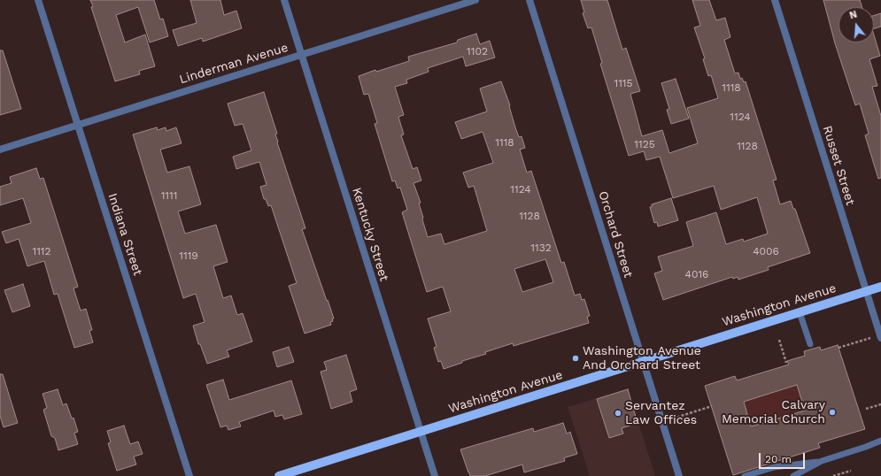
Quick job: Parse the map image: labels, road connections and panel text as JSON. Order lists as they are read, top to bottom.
{
  "streets": {
    "main road": ["Washington Avenue"],
    "street": [
      "Linderman Avenue",
      "Russet Street",
      "Indiana Street",
      "Kentucky Street",
      "Orchard Street"
    ]
  },
  "crossings": [
    ["Linderman Avenue", "Indiana Street"],
    ["Linderman Avenue", "Kentucky Street"],
    ["Russet Street", "Washington Avenue"],
    ["Kentucky Street", "Washington Avenue"],
    ["Orchard Street", "Washington Avenue"]
  ],
  "places": ["Washington Avenue And Orchard Street", "Calvary Memorial Church", "Servantez Law Offices"],
  "house_numbers": [
    "1102",
    "1115",
    "1118",
    "1124",
    "1118",
    "1125",
    "1128",
    "1124",
    "1111",
    "1128",
    "1132",
    "1112",
    "4006",
    "1119",
    "4016"
  ],
  "scale_bar": "20 m",
  "north": "top"
}
